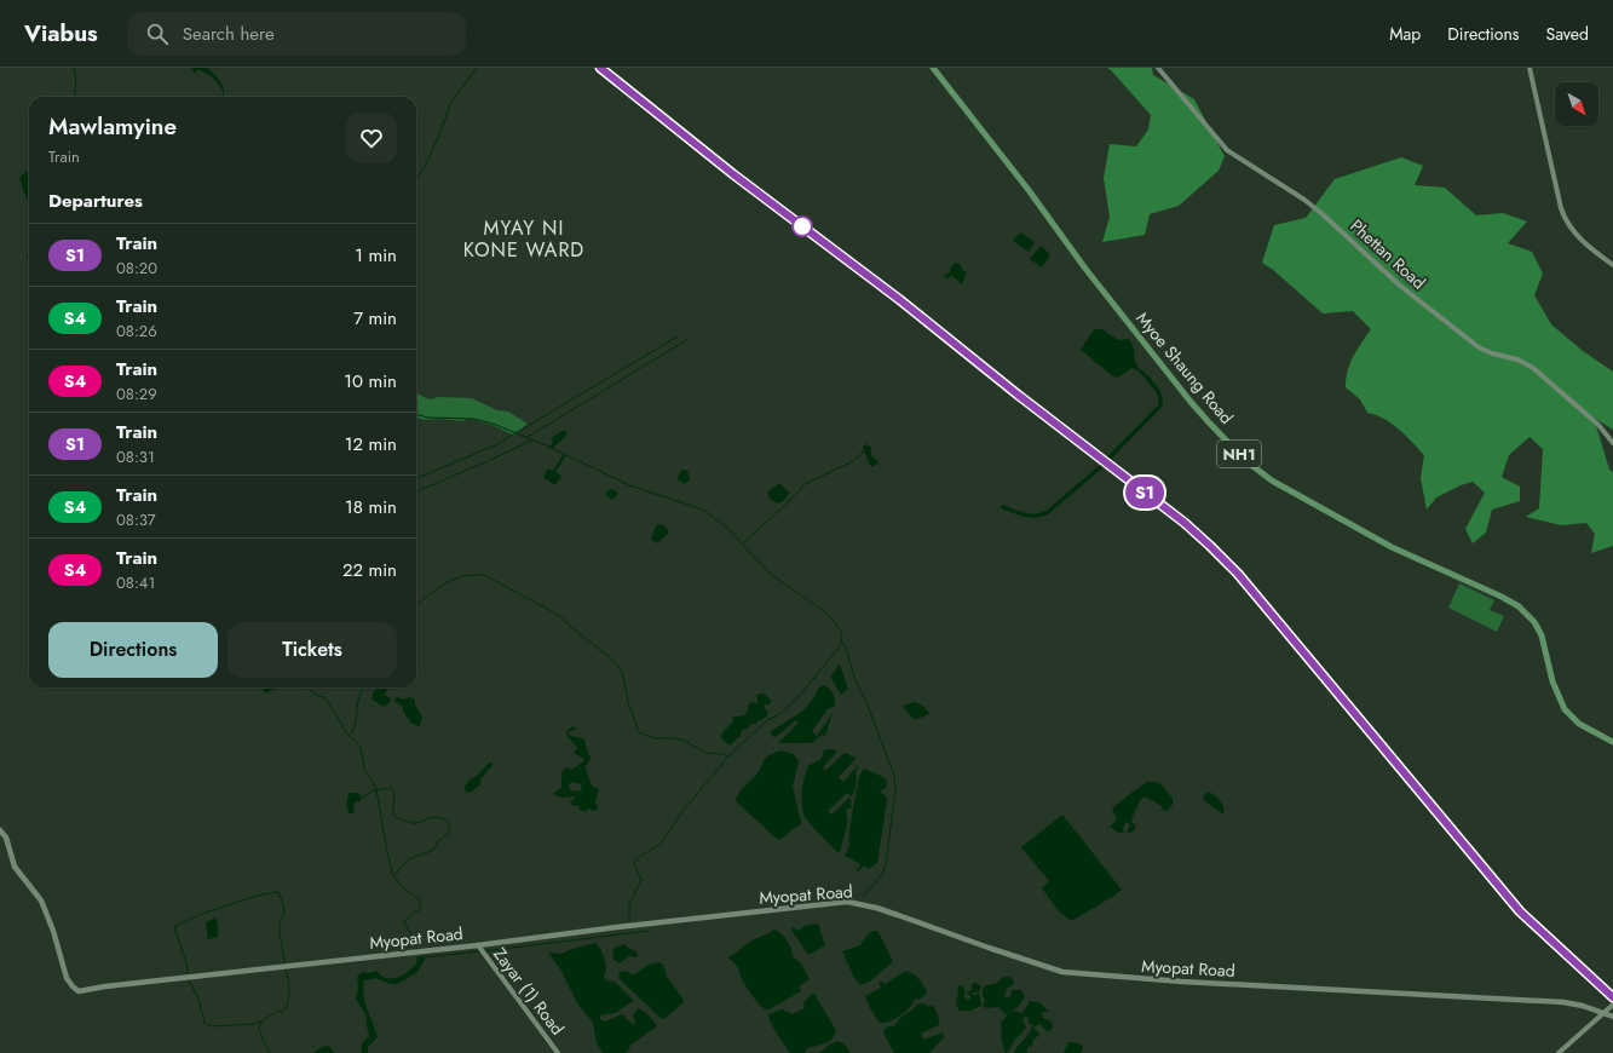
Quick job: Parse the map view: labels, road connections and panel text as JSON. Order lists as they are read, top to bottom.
{
  "streets": {
    "highway": ["Myoe Shaung Road", "NH1"],
    "main road": ["Myopat Road"],
    "street": ["Phettan Road", "Zayar (1) Road"]
  },
  "crossings": [
    ["Myopat Road", "Zayar (1) Road"]
  ],
  "districts": ["MYAY NI KONE WARD"],
  "north": "bottom right",
  "page": {
    "header": "Viabus",
    "search": "Search here",
    "nav": ["Map", "Directions", "Saved"],
    "on_map": "S1",
    "heading": [
      ["Mawlamyine", "Train"],
      "Departures"
    ],
    "list": [
      {
        "mark": "S1",
        "name": "Train",
        "note": "08:20",
        "value": "1 min"
      },
      {
        "mark": "S4",
        "name": "Train",
        "note": "08:26",
        "value": "7 min"
      },
      {
        "mark": "S4",
        "name": "Train",
        "note": "08:29",
        "value": "10 min"
      },
      {
        "mark": "S1",
        "name": "Train",
        "note": "08:31",
        "value": "12 min"
      },
      {
        "mark": "S4",
        "name": "Train",
        "note": "08:37",
        "value": "18 min"
      },
      {
        "mark": "S4",
        "name": "Train",
        "note": "08:41",
        "value": "22 min"
      }
    ],
    "buttons": ["Directions", "Tickets"]
  }
}
